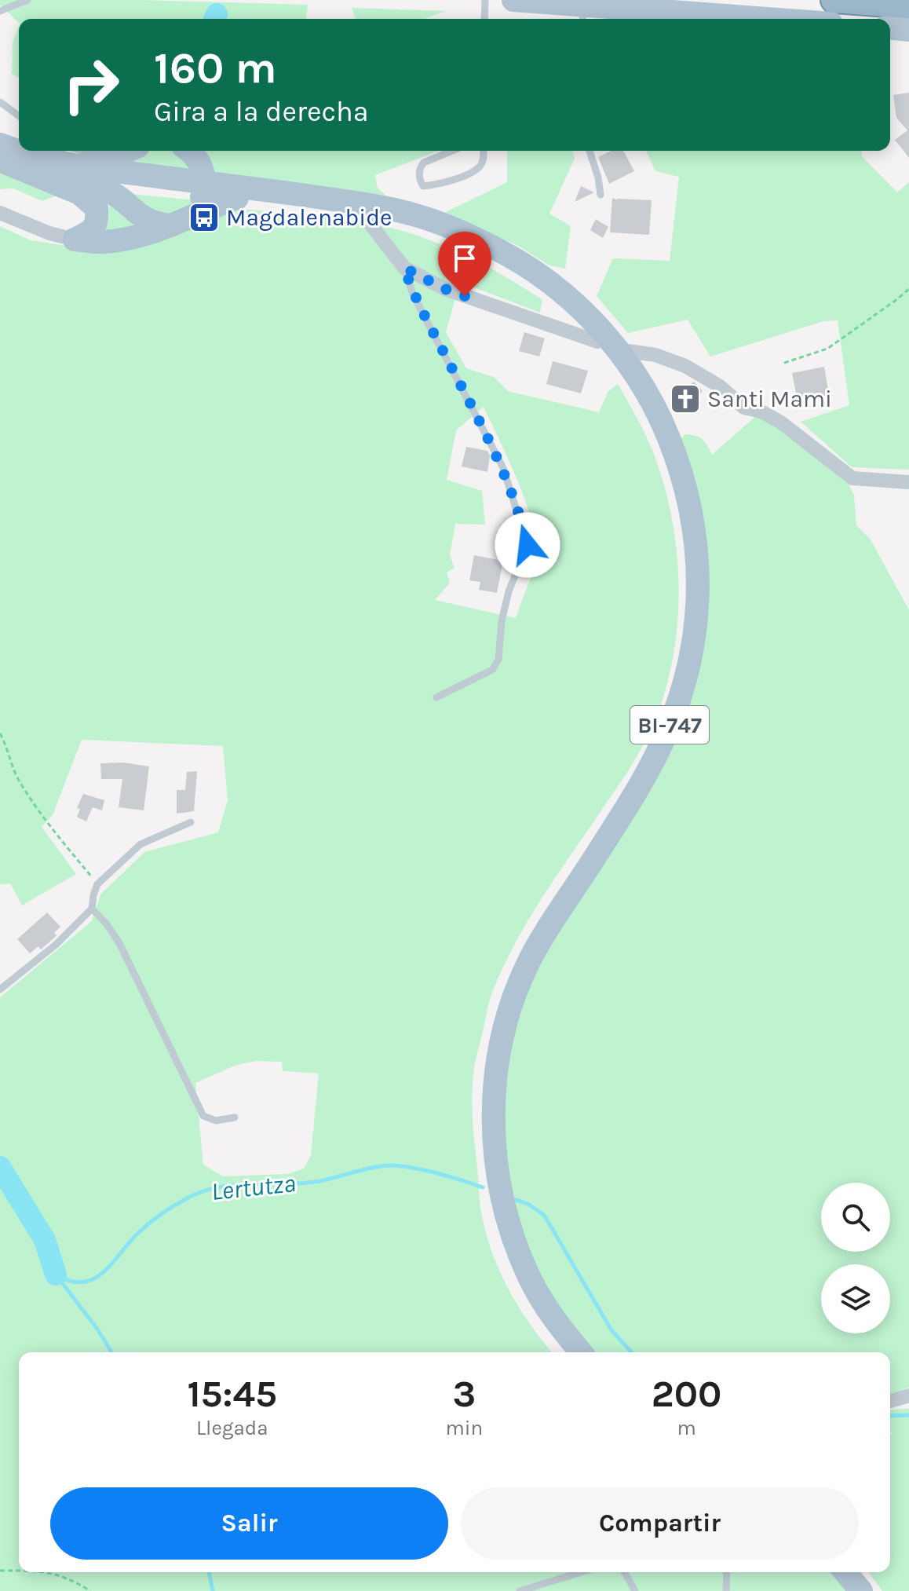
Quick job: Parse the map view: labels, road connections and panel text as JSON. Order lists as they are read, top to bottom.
{
  "streets": {
    "main road": ["BI-747"]
  },
  "water": ["Lertutza"],
  "places": {
    "bus stop": ["Magdalenabide"],
    "church": ["Santi Mami"]
  },
  "page": {
    "turn": ["160 m", "Gira a la derecha"],
    "eta": [
      "15:45",
      "Llegada",
      "3",
      "min",
      "200",
      "m"
    ],
    "buttons": ["Salir", "Compartir"]
  }
}
